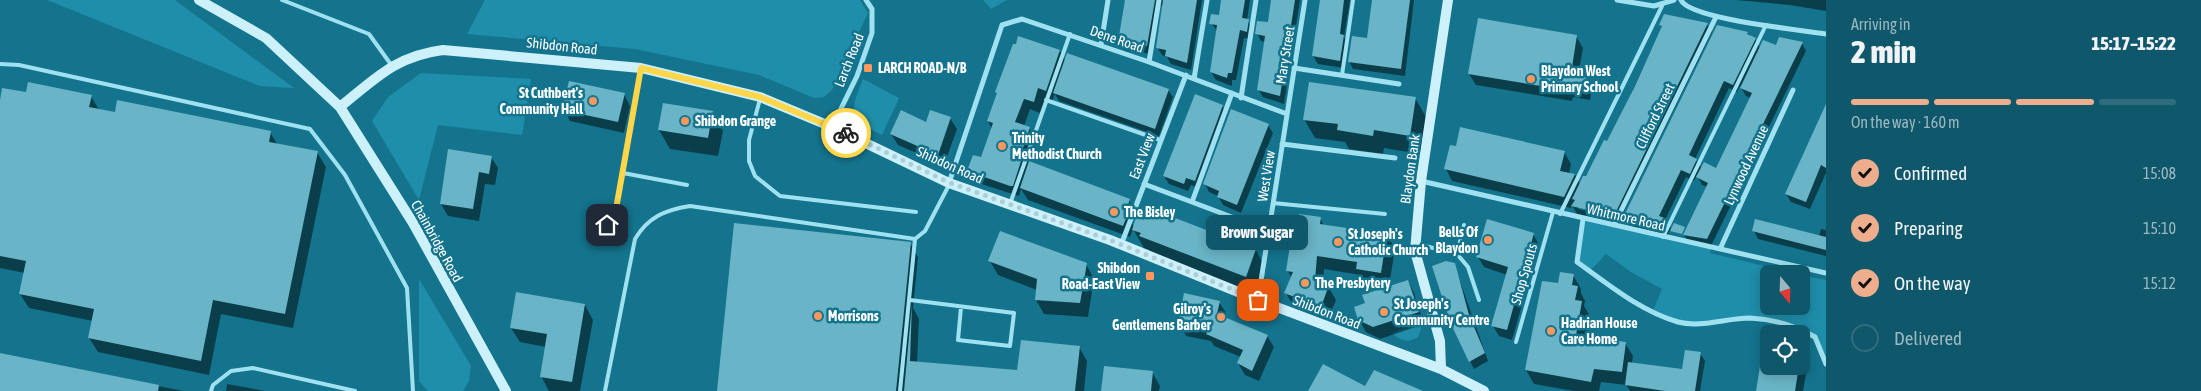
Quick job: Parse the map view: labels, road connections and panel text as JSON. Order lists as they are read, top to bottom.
{
  "streets": {
    "street": [
      "Dene Road",
      "Shibdon Road",
      "Mary Street",
      "Larch Road",
      "Clifford Street",
      "East View",
      "Lynwood Avenue",
      "Blaydon Bank",
      "West View",
      "Whitmore Road",
      "Chainbridge Road"
    ],
    "lane": ["Shop Spouts"]
  },
  "crossings": [
    ["Dene Road", "Shibdon Road"],
    ["Dene Road", "Mary Street"],
    ["Dene Road", "East View"],
    ["Dene Road", "West View"],
    ["Shibdon Road", "Larch Road"],
    ["Shibdon Road", "East View"],
    ["Shibdon Road", "Blaydon Bank"],
    ["Shibdon Road", "West View"],
    ["Shibdon Road", "Chainbridge Road"],
    ["Mary Street", "West View"],
    ["Clifford Street", "Whitmore Road"],
    ["Lynwood Avenue", "Whitmore Road"],
    ["Blaydon Bank", "Whitmore Road"],
    ["Whitmore Road", "Shop Spouts"]
  ],
  "places": {
    "transit": ["LARCH ROAD-N/B", "Shibdon Road-East View"],
    "other": [
      "Blaydon West Primary School",
      "St Cuthbert's Community Hall",
      "Shibdon Grange",
      "Trinity Methodist Church",
      "The Bisley",
      "Bells Of Blaydon",
      "St Joseph's Catholic Church",
      "The Presbytery",
      "Brown Sugar",
      "St Joseph's Community Centre",
      "Morrisons",
      "Gilroy's Gentlemens Barber",
      "Hadrian House Care Home"
    ]
  },
  "north": "bottom",
  "page": {
    "heading": ["2 min", "Arriving in", "15:17–15:22"],
    "bar": "On the way · 160 m",
    "list": [
      ["Confirmed", "15:08"],
      ["Preparing", "15:10"],
      ["On the way", "15:12"],
      "Delivered"
    ],
    "bubble": "Brown Sugar"
  }
}
